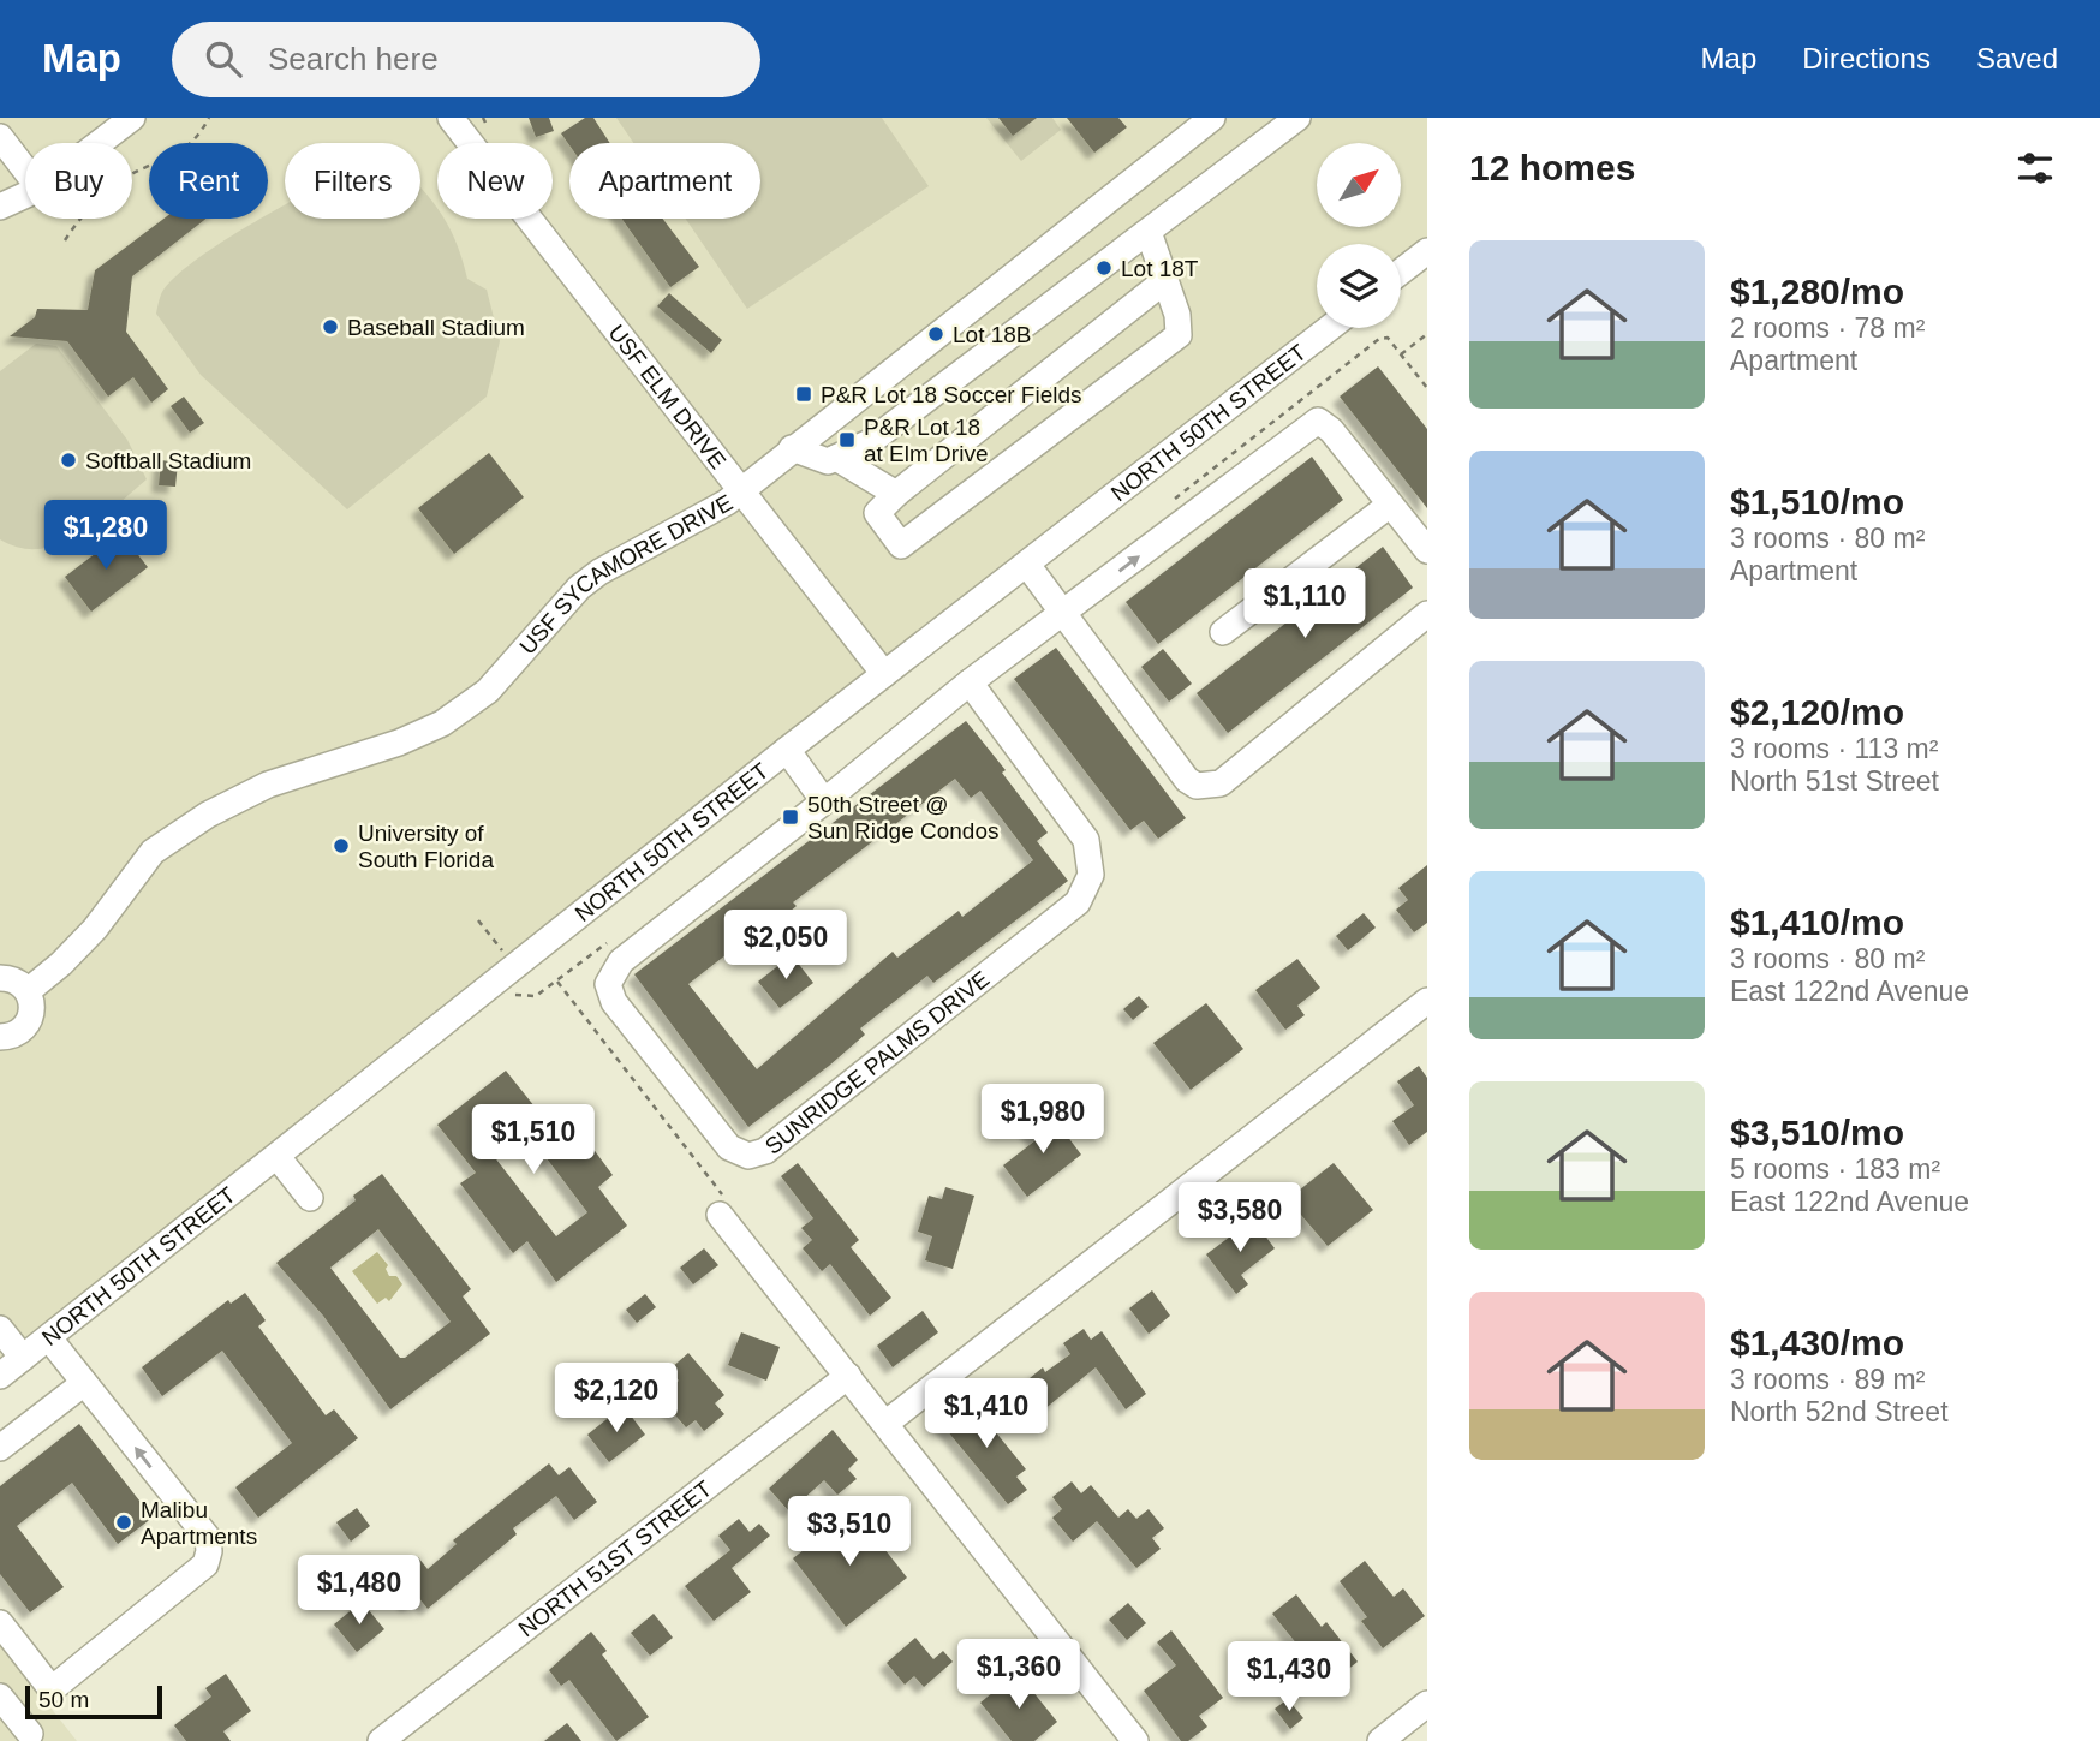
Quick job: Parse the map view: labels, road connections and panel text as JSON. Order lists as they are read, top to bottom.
{
  "streets": {
    "street": [
      "USF ELM DRIVE",
      "NORTH 50TH STREET",
      "USF SYCAMORE DRIVE",
      "SUNRIDGE PALMS DRIVE",
      "NORTH 51ST STREET"
    ]
  },
  "crossings": [
    ["USF ELM DRIVE", "NORTH 50TH STREET"],
    ["USF ELM DRIVE", "USF SYCAMORE DRIVE"]
  ],
  "places": {
    "other": [
      "Lot 18T",
      "Baseball Stadium",
      "Lot 18B",
      "Softball Stadium",
      "University of South Florida",
      "Malibu Apartments"
    ],
    "transit": ["P&R Lot 18 Soccer Fields", "P&R Lot 18 at Elm Drive", "50th Street @ Sun Ridge Condos"]
  },
  "scale_bar": "50 m",
  "north": "top right",
  "page": {
    "header": "Map",
    "search": "Search here",
    "nav": ["Map", "Directions", "Saved"],
    "heading": "12 homes",
    "chip": [
      "Buy",
      "Rent",
      "Filters",
      "New",
      "Apartment"
    ],
    "list": [
      {
        "name": "$1,280/mo",
        "note": "2 rooms · 78 m² · Apartment"
      },
      {
        "name": "$1,510/mo",
        "note": "3 rooms · 80 m² · Apartment"
      },
      {
        "name": "$2,120/mo",
        "note": "3 rooms · 113 m² · North 51st Street"
      },
      {
        "name": "$1,410/mo",
        "note": "3 rooms · 80 m² · East 122nd Avenue"
      },
      {
        "name": "$3,510/mo",
        "note": "5 rooms · 183 m² · East 122nd Avenue"
      },
      {
        "name": "$1,430/mo",
        "note": "3 rooms · 89 m² · North 52nd Street"
      }
    ],
    "price": [
      "$1,280",
      "$1,110",
      "$2,050",
      "$1,980",
      "$1,510",
      "$3,580",
      "$2,120",
      "$1,410",
      "$3,510",
      "$1,480",
      "$1,360",
      "$1,430"
    ],
    "scale": "50 m"
  }
}
